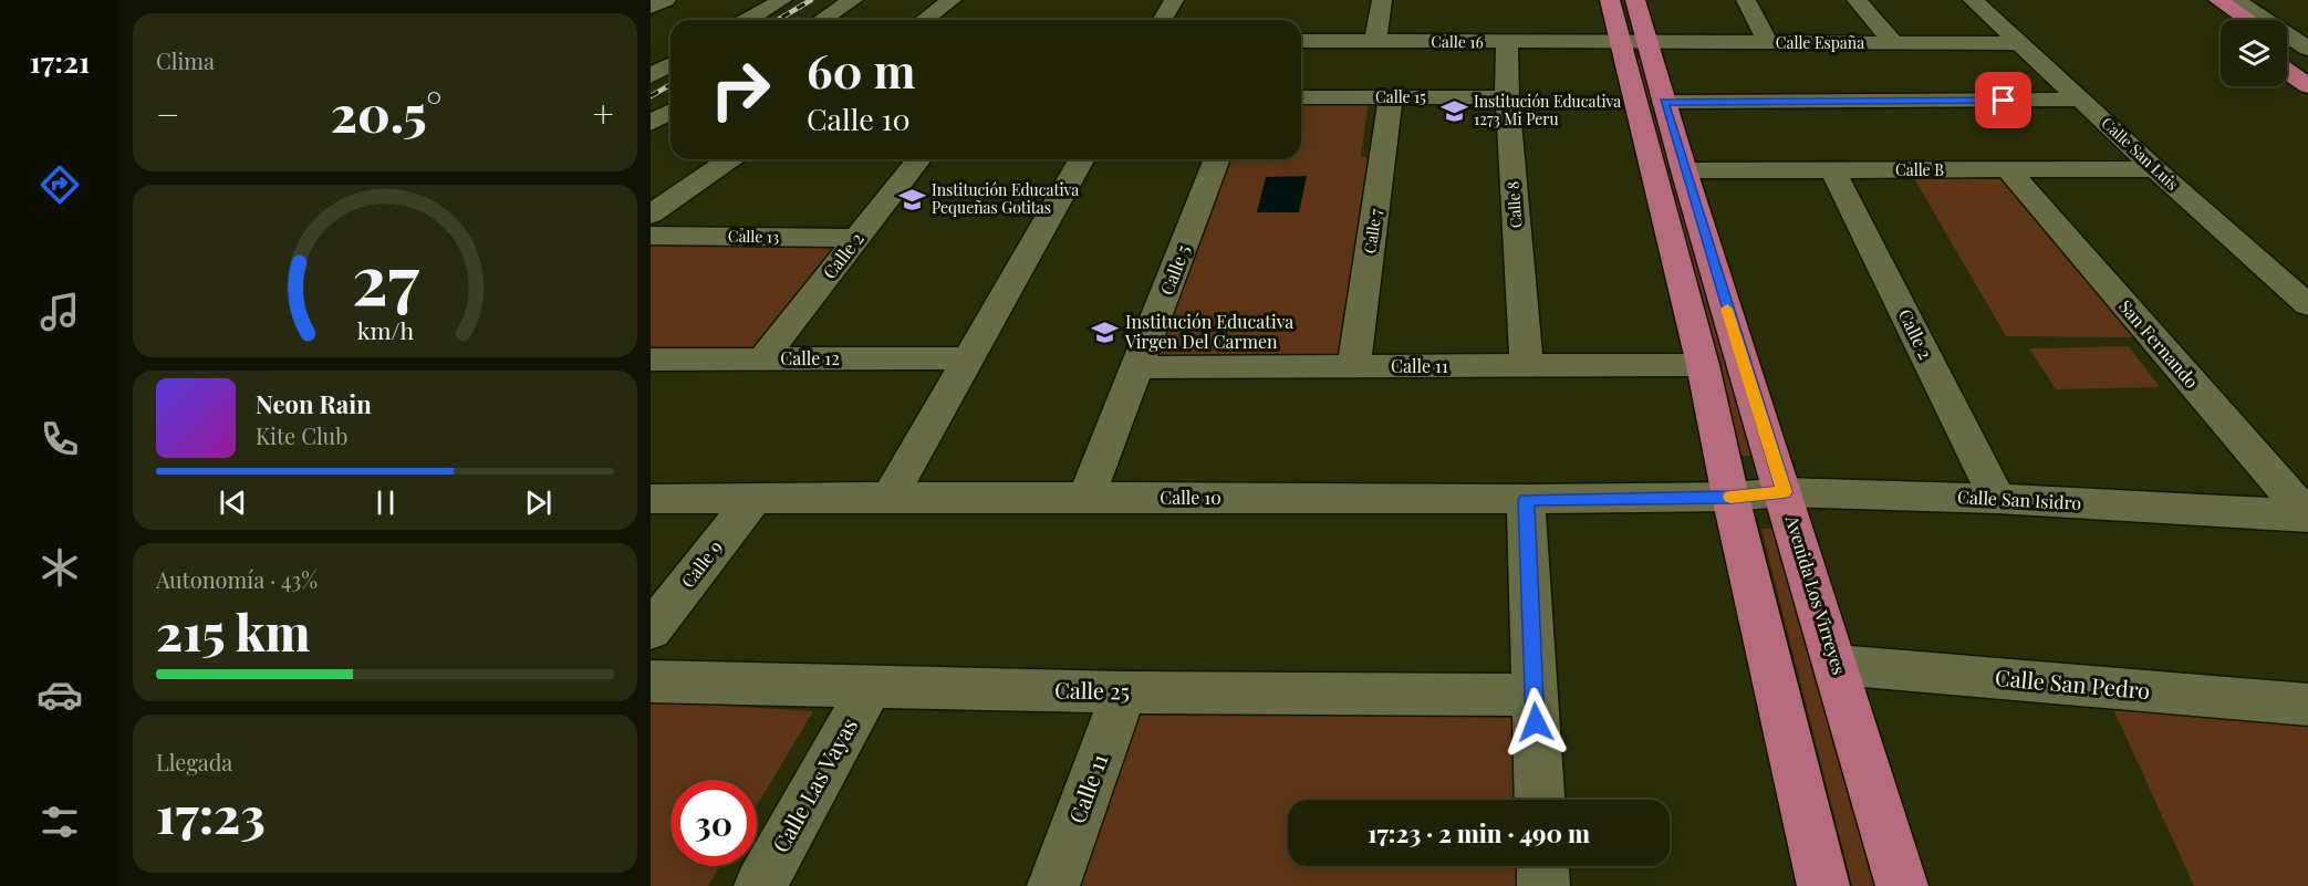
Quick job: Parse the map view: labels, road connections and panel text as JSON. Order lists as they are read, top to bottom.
{
  "streets": {
    "main road": ["Avenida Los Virreyes"],
    "street": [
      "Calle 16",
      "Calle España",
      "Calle 15",
      "Calle San Luis",
      "Calle B",
      "Calle 8",
      "Calle 7",
      "Calle 13",
      "Calle 2",
      "Calle 5",
      "San Fernando",
      "Calle 12",
      "Calle 11",
      "Calle 10",
      "Calle San Isidro",
      "Calle 9",
      "Calle San Pedro",
      "Calle 25",
      "Calle Las Vayas"
    ]
  },
  "crossings": [
    ["Calle 16", "Calle España"],
    ["Calle 16", "Calle 8"],
    ["Calle 16", "Avenida Los Virreyes"],
    ["Calle España", "Calle San Luis"],
    ["Calle España", "Avenida Los Virreyes"],
    ["Calle 15", "Calle 8"],
    ["Calle 15", "Calle 7"],
    ["Calle San Luis", "Calle B"],
    ["Calle B", "Calle 2"],
    ["Calle B", "San Fernando"],
    ["Calle B", "Avenida Los Virreyes"],
    ["Calle 8", "Calle 11"],
    ["Calle 7", "Calle 11"],
    ["Calle 13", "Calle 2"],
    ["Calle 2", "Calle 12"],
    ["Calle 2", "Calle San Isidro"],
    ["Calle 5", "Calle 11"],
    ["Calle 5", "Calle 10"],
    ["San Fernando", "Calle San Isidro"],
    ["Calle 11", "Avenida Los Virreyes"],
    ["Calle 11", "Calle 25"],
    ["Calle 10", "Calle San Isidro"],
    ["Calle 10", "Calle 9"],
    ["Calle 10", "Avenida Los Virreyes"],
    ["Calle San Isidro", "Avenida Los Virreyes"],
    ["Avenida Los Virreyes", "Calle San Pedro"],
    ["Calle 25", "Calle Las Vayas"]
  ],
  "places": {
    "school or university": ["Institución Educativa 1273 Mi Peru", "Institución Educativa Pequeñas Gotitas", "Institución Educativa Virgen Del Carmen"]
  },
  "page": {
    "tabs": "17:21",
    "tile": [
      "Clima",
      ["Autonomía · 43%", "215 km"],
      ["Llegada", "17:23"]
    ],
    "turn": ["60 m", "Calle 10"],
    "heat": ["−", "20.5°", "+"],
    "song": ["Neon Rain", "Kite Club"],
    "limit": "30",
    "trip": "17:23 · 2 min · 490 m",
    "gauge": ["27", "km/h"]
  }
}
